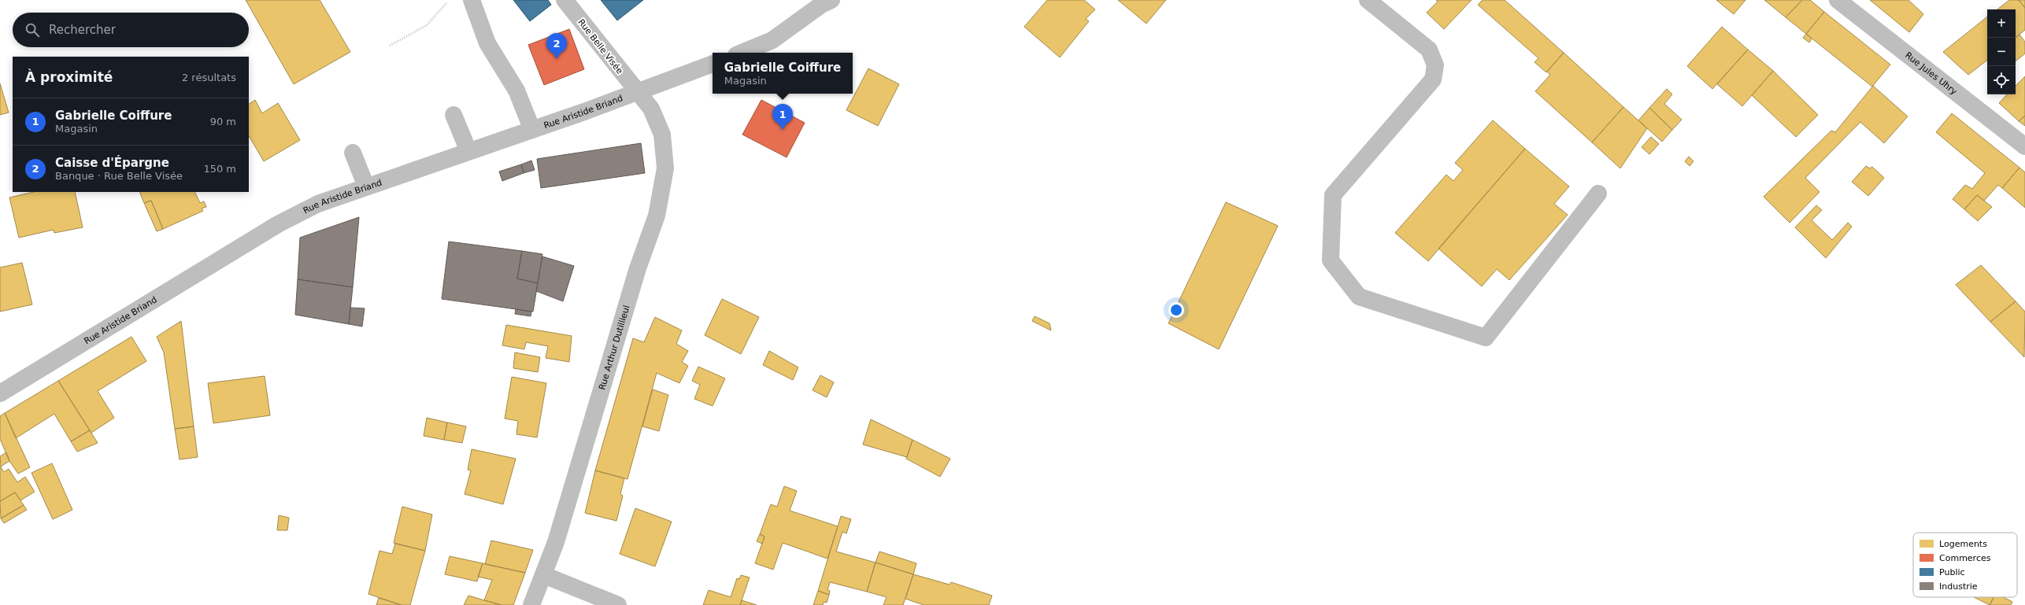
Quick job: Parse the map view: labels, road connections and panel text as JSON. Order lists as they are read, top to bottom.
{
  "streets": {
    "street": [
      "Rue Belle Visée",
      "Rue Jules Uhry",
      "Rue Aristide Briand",
      "Rue Arthur Dutillieul"
    ]
  },
  "crossings": [
    ["Rue Belle Visée", "Rue Aristide Briand"],
    ["Rue Belle Visée", "Rue Arthur Dutillieul"],
    ["Rue Aristide Briand", "Rue Arthur Dutillieul"]
  ],
  "legend": [
    "Logements",
    "Commerces",
    "Public",
    "Industrie"
  ],
  "page": {
    "map_buttons": ["+", "−"],
    "search": "Rechercher",
    "pins": ["2", "1"],
    "popup": ["Gabrielle Coiffure", "Magasin"],
    "heading": ["À proximité", "2 résultats"],
    "list": [
      {
        "mark": "1",
        "name": "Gabrielle Coiffure",
        "note": "Magasin",
        "value": "90 m"
      },
      {
        "mark": "2",
        "name": "Caisse d'Épargne",
        "note": "Banque · Rue Belle Visée",
        "value": "150 m"
      }
    ]
  }
}
